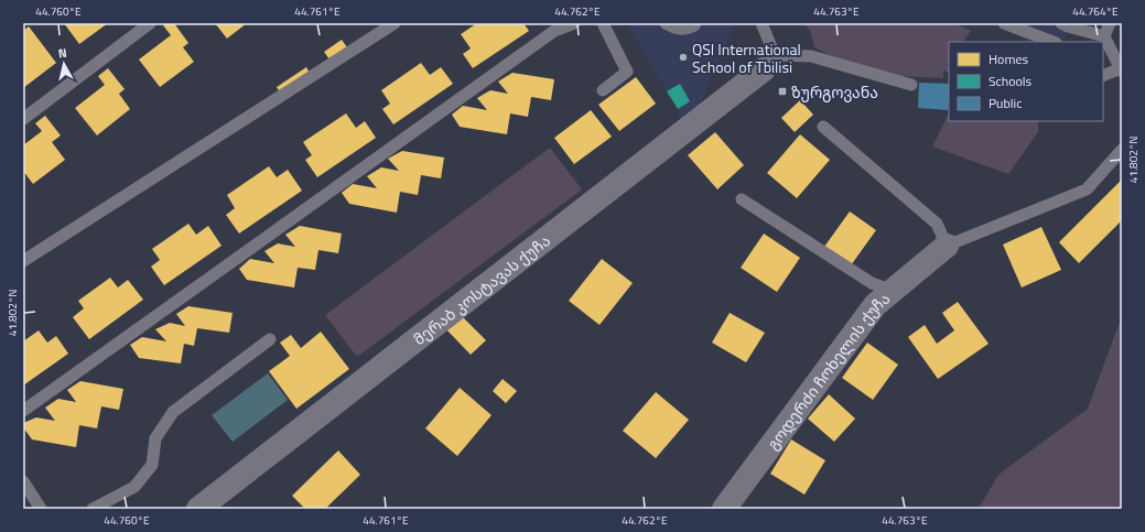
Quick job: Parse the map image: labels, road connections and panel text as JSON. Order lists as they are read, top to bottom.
{
  "streets": {
    "street": ["მერაბ კოსტავას ქუჩა", "გოდერძი ჩოხელის ქუჩა"]
  },
  "places": {
    "other": ["QSI International School of Tbilisi"],
    "transit": ["ზურგოვანა"]
  },
  "legend": ["Homes", "Schools", "Public"],
  "north": "top",
  "coordinates": [
    "44.760°E",
    "44.761°E",
    "44.762°E",
    "44.763°E",
    "44.764°E",
    "41.802°N"
  ]
}
